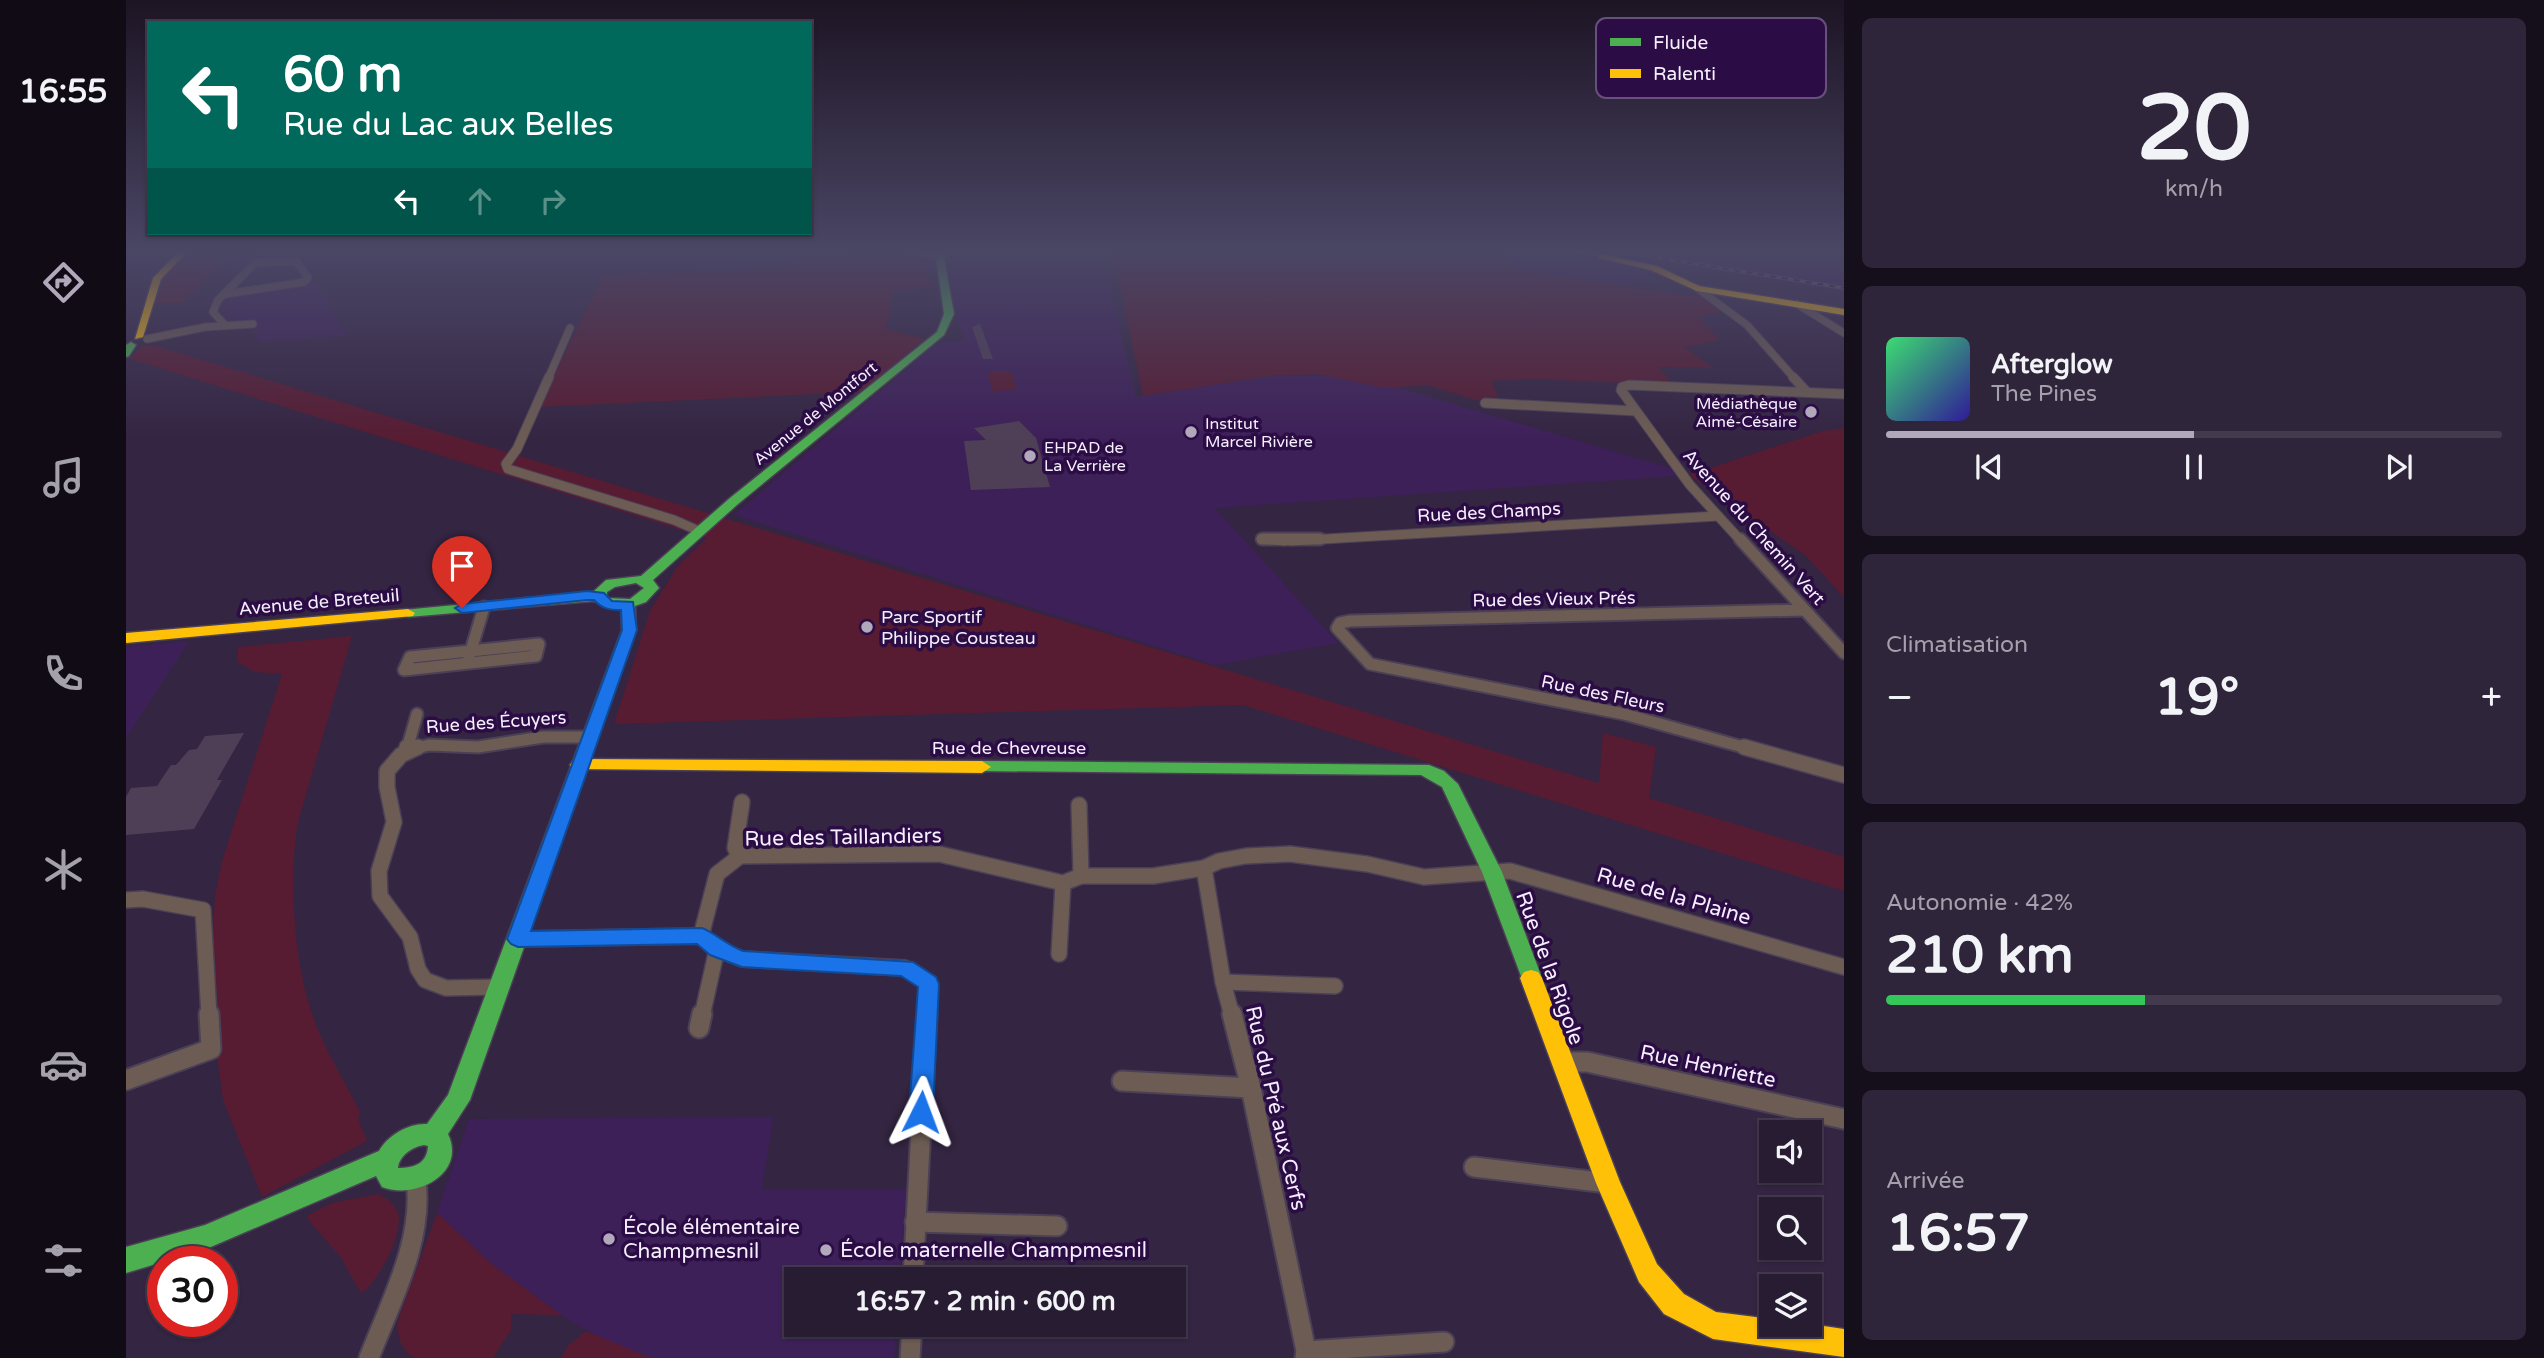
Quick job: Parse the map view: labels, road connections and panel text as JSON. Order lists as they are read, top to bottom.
{
  "streets": {
    "street": [
      "Avenue de Montfort",
      "Rue des Champs",
      "Avenue du Chemin Vert",
      "Rue des Vieux Prés",
      "Avenue de Breteuil",
      "Rue des Fleurs",
      "Rue des Écuyers",
      "Rue de Chevreuse",
      "Rue des Taillandiers",
      "Rue de la Plaine",
      "Rue de la Rigole",
      "Rue Henriette",
      "Rue du Pré aux Cerfs"
    ]
  },
  "crossings": [
    ["Rue des Champs", "Avenue du Chemin Vert"],
    ["Avenue du Chemin Vert", "Rue des Vieux Prés"],
    ["Rue des Vieux Prés", "Rue des Fleurs"],
    ["Rue de Chevreuse", "Rue de la Rigole"],
    ["Rue de la Plaine", "Rue de la Rigole"],
    ["Rue de la Rigole", "Rue Henriette"]
  ],
  "places": [
    "Médiathèque Aimé-Césaire",
    "Institut Marcel Rivière",
    "EHPAD de La Verrière",
    "Parc Sportif Philippe Cousteau",
    "École élémentaire Champmesnil",
    "École maternelle Champmesnil"
  ],
  "legend": ["Fluide", "Ralenti"],
  "page": {
    "tabs": "16:55",
    "tile": [
      ["20", "km/h"],
      "Climatisation",
      ["Autonomie · 42%", "210 km"],
      ["Arrivée", "16:57"]
    ],
    "turn": ["60 m", "Rue du Lac aux Belles"],
    "song": ["Afterglow", "The Pines"],
    "heat": ["−", "19°", "+"],
    "limit": "30",
    "trip": "16:57 · 2 min · 600 m"
  }
}
